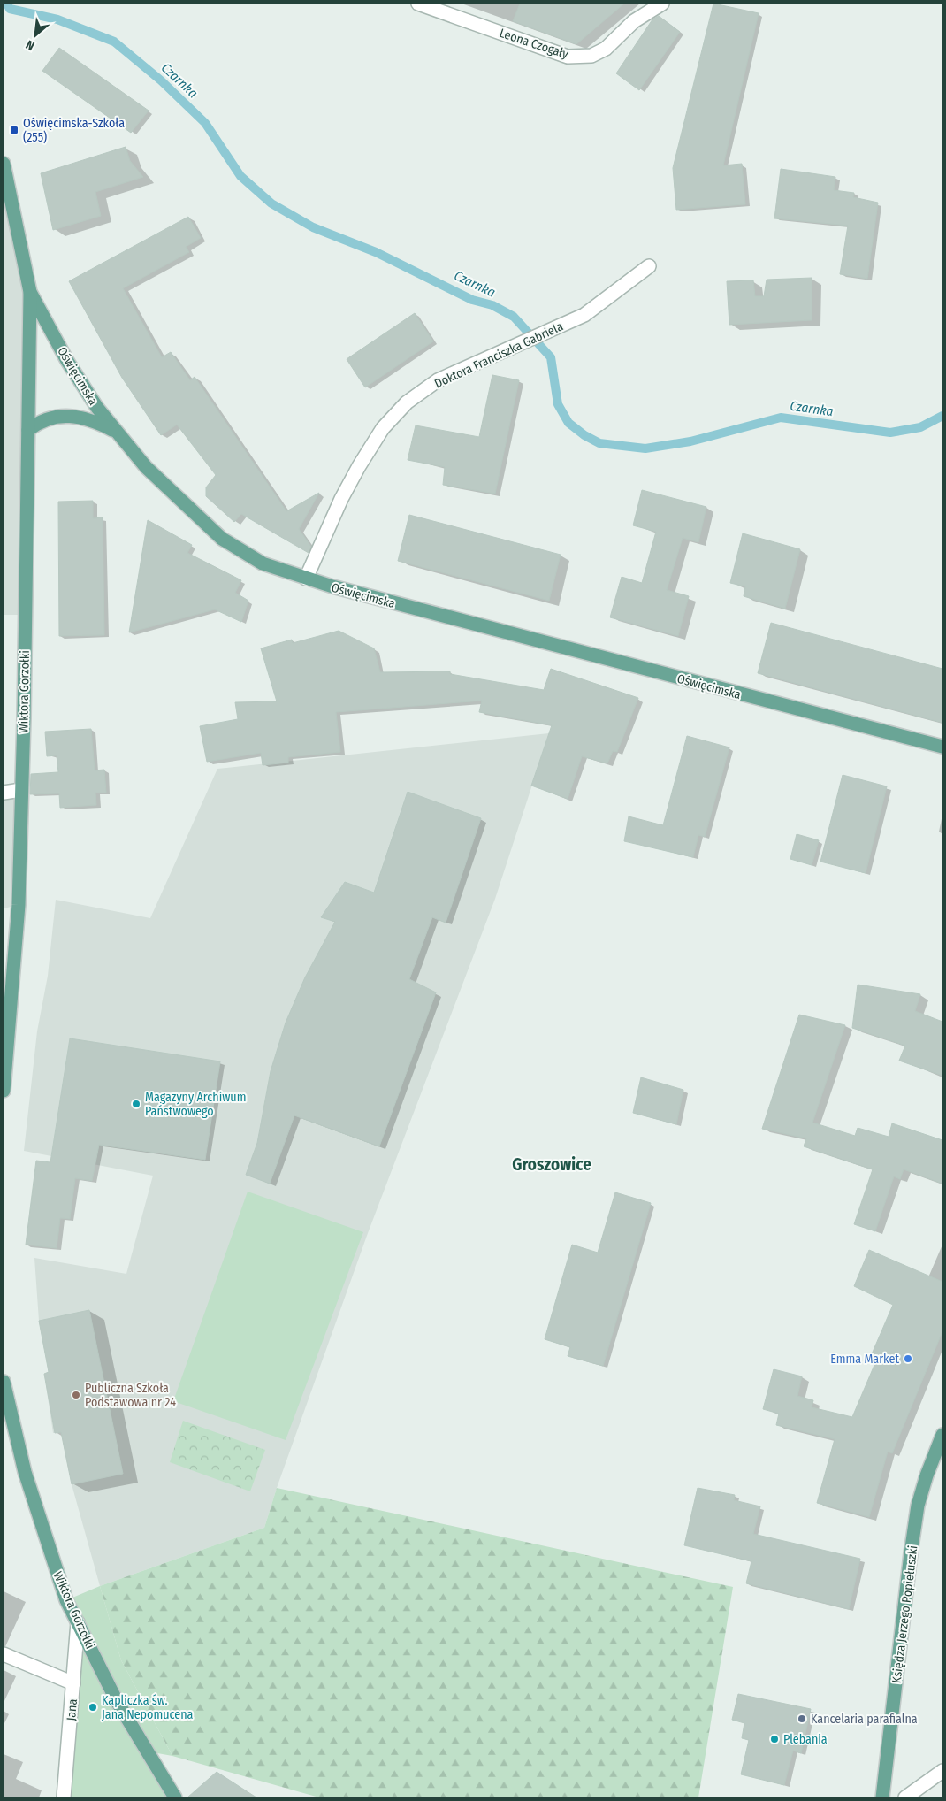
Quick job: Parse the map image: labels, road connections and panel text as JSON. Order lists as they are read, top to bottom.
{
  "streets": {
    "main road": ["Oświęcimska", "Wiktora Gorzołki", "Księdza Jerzego Popiełuszki"],
    "street": ["Leona Czogały", "Doktora Franciszka Gabriela", "Jana"]
  },
  "crossings": [
    ["Doktora Franciszka Gabriela", "Oświęcimska"],
    ["Oświęcimska", "Wiktora Gorzołki"],
    ["Wiktora Gorzołki", "Jana"]
  ],
  "districts": ["Groszowice"],
  "water": ["Czarnka"],
  "places": {
    "transit": ["Oświęcimska-Szkoła (255)"],
    "other": [
      "Magazyny Archiwum Państwowego",
      "Emma Market",
      "Publiczna Szkoła Podstawowa nr 24",
      "Kapliczka św. Jana Nepomucena",
      "Kancelaria parafialna",
      "Plebania"
    ]
  },
  "north": "bottom left"
}
